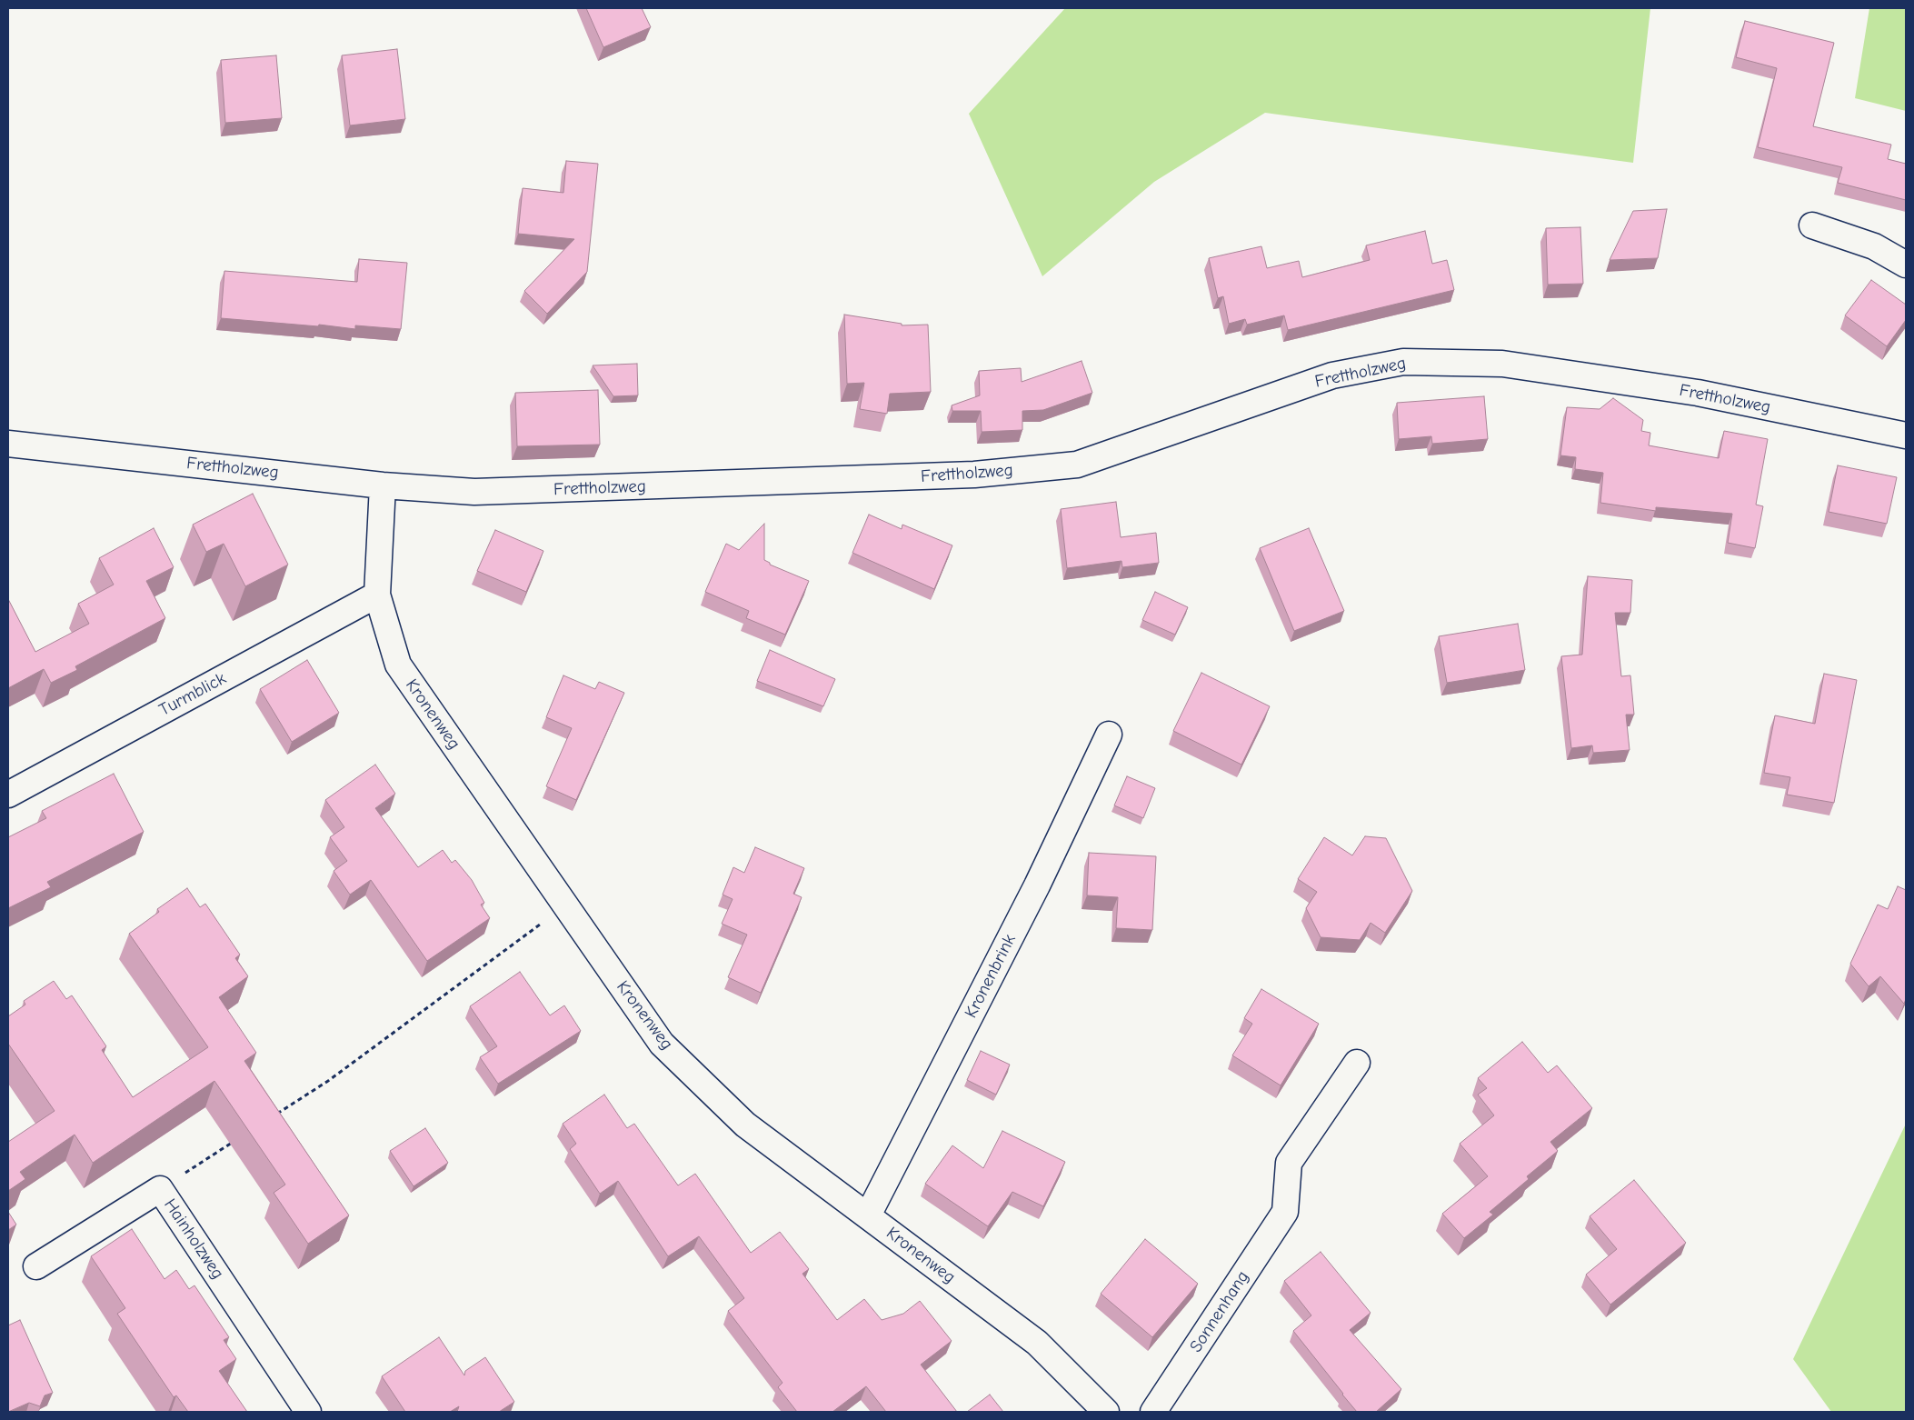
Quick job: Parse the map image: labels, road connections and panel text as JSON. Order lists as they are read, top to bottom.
{
  "streets": {
    "street": [
      "Frettholzweg",
      "Turmblick",
      "Kronenweg",
      "Kronenbrink",
      "Hainholzweg",
      "Sonnenhang"
    ]
  },
  "crossings": [
    ["Frettholzweg", "Kronenweg"],
    ["Turmblick", "Kronenweg"],
    ["Kronenweg", "Kronenbrink"]
  ]
}
